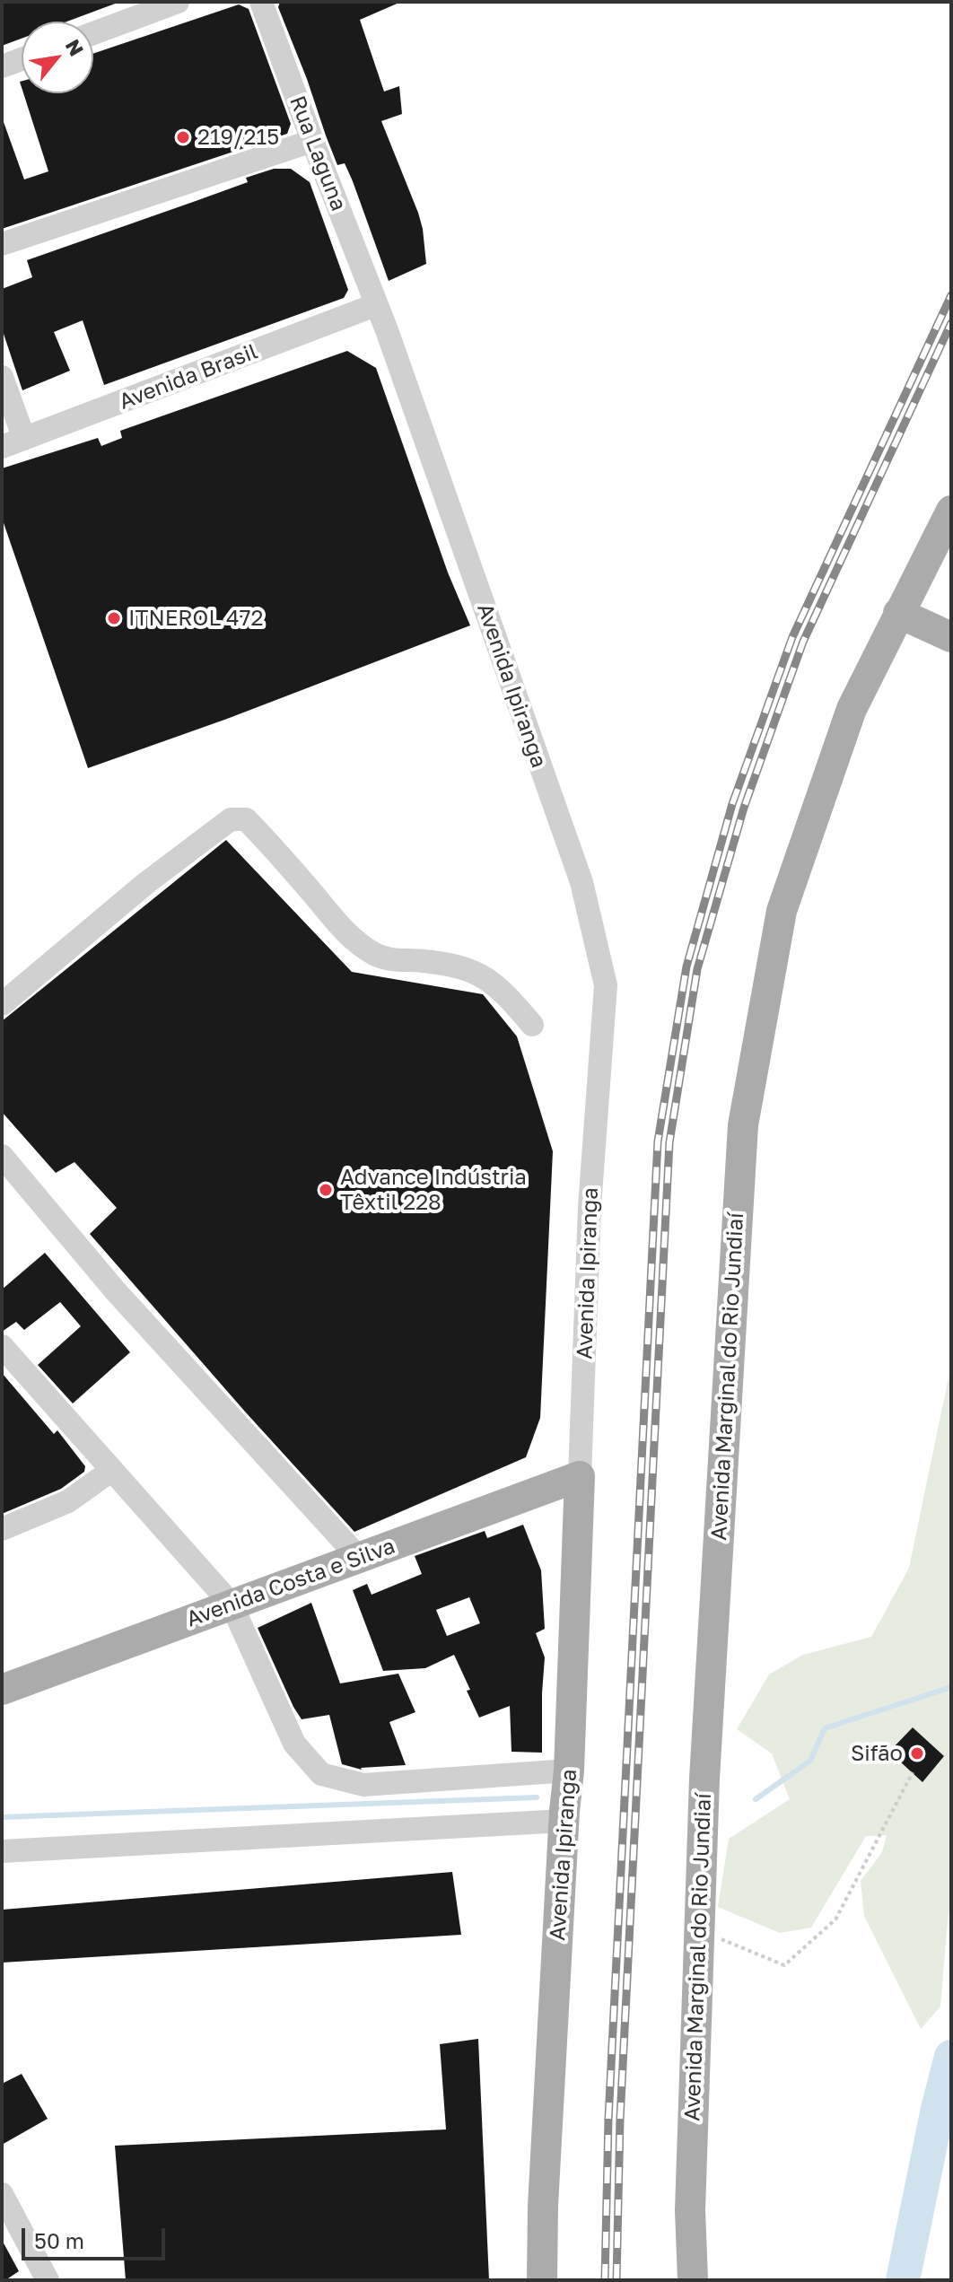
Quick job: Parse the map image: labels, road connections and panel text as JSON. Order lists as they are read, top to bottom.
{
  "streets": {
    "main road": ["Avenida Ipiranga", "Avenida Marginal do Rio Jundiaí", "Avenida Costa e Silva"],
    "street": ["Rua Laguna", "Avenida Brasil"]
  },
  "crossings": [
    ["Rua Laguna", "Avenida Brasil"],
    ["Rua Laguna", "Avenida Ipiranga"],
    ["Avenida Brasil", "Avenida Ipiranga"],
    ["Avenida Ipiranga", "Avenida Costa e Silva"]
  ],
  "places": [
    "219/215",
    "ITNEROL 472",
    "Advance Indústria Têxtil 228",
    "Sifão"
  ],
  "scale_bar": "50 m",
  "north": "top right"
}
